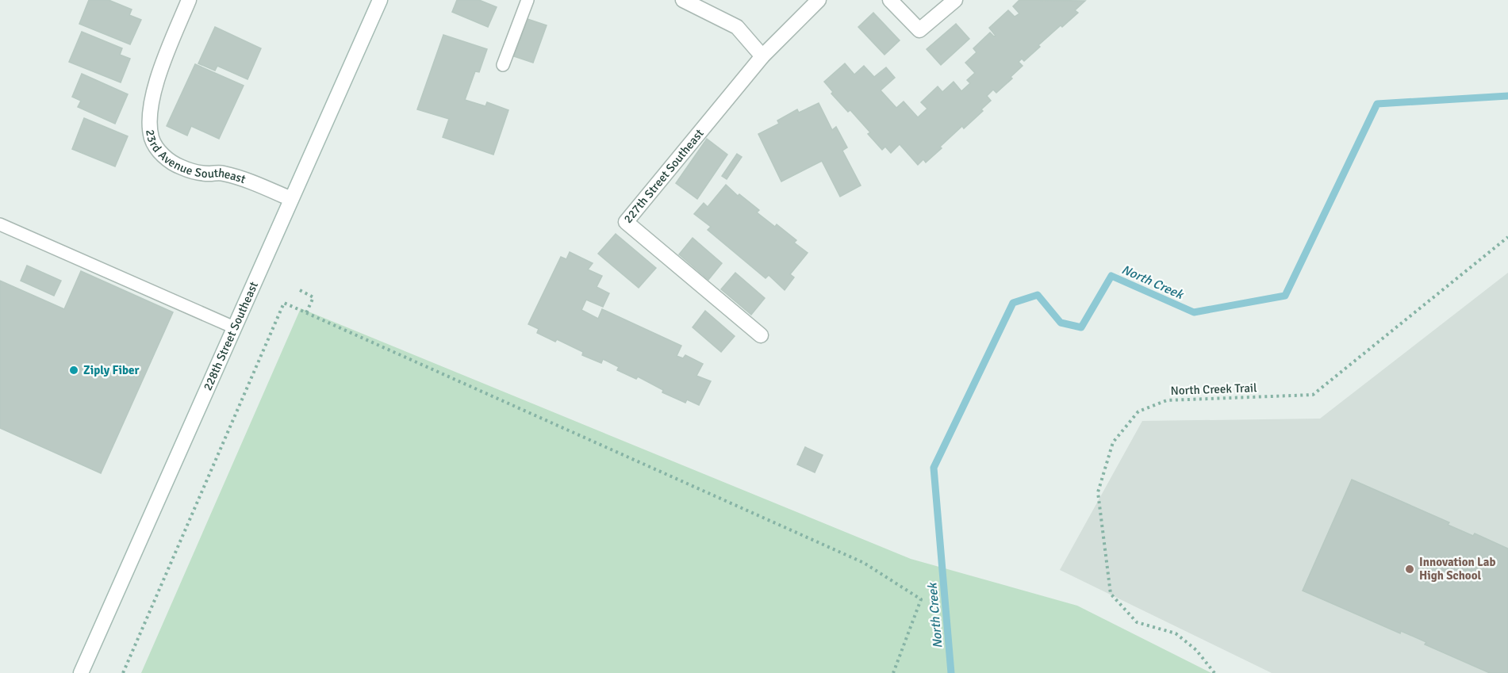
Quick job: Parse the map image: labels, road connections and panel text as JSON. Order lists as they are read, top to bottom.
{
  "streets": {
    "street": ["23rd Avenue Southeast", "227th Street Southeast", "228th Street Southeast"],
    "path": ["North Creek Trail"]
  },
  "crossings": [
    ["23rd Avenue Southeast", "228th Street Southeast"]
  ],
  "water": ["North Creek"],
  "places": ["Ziply Fiber", "Innovation Lab High School"]
}
